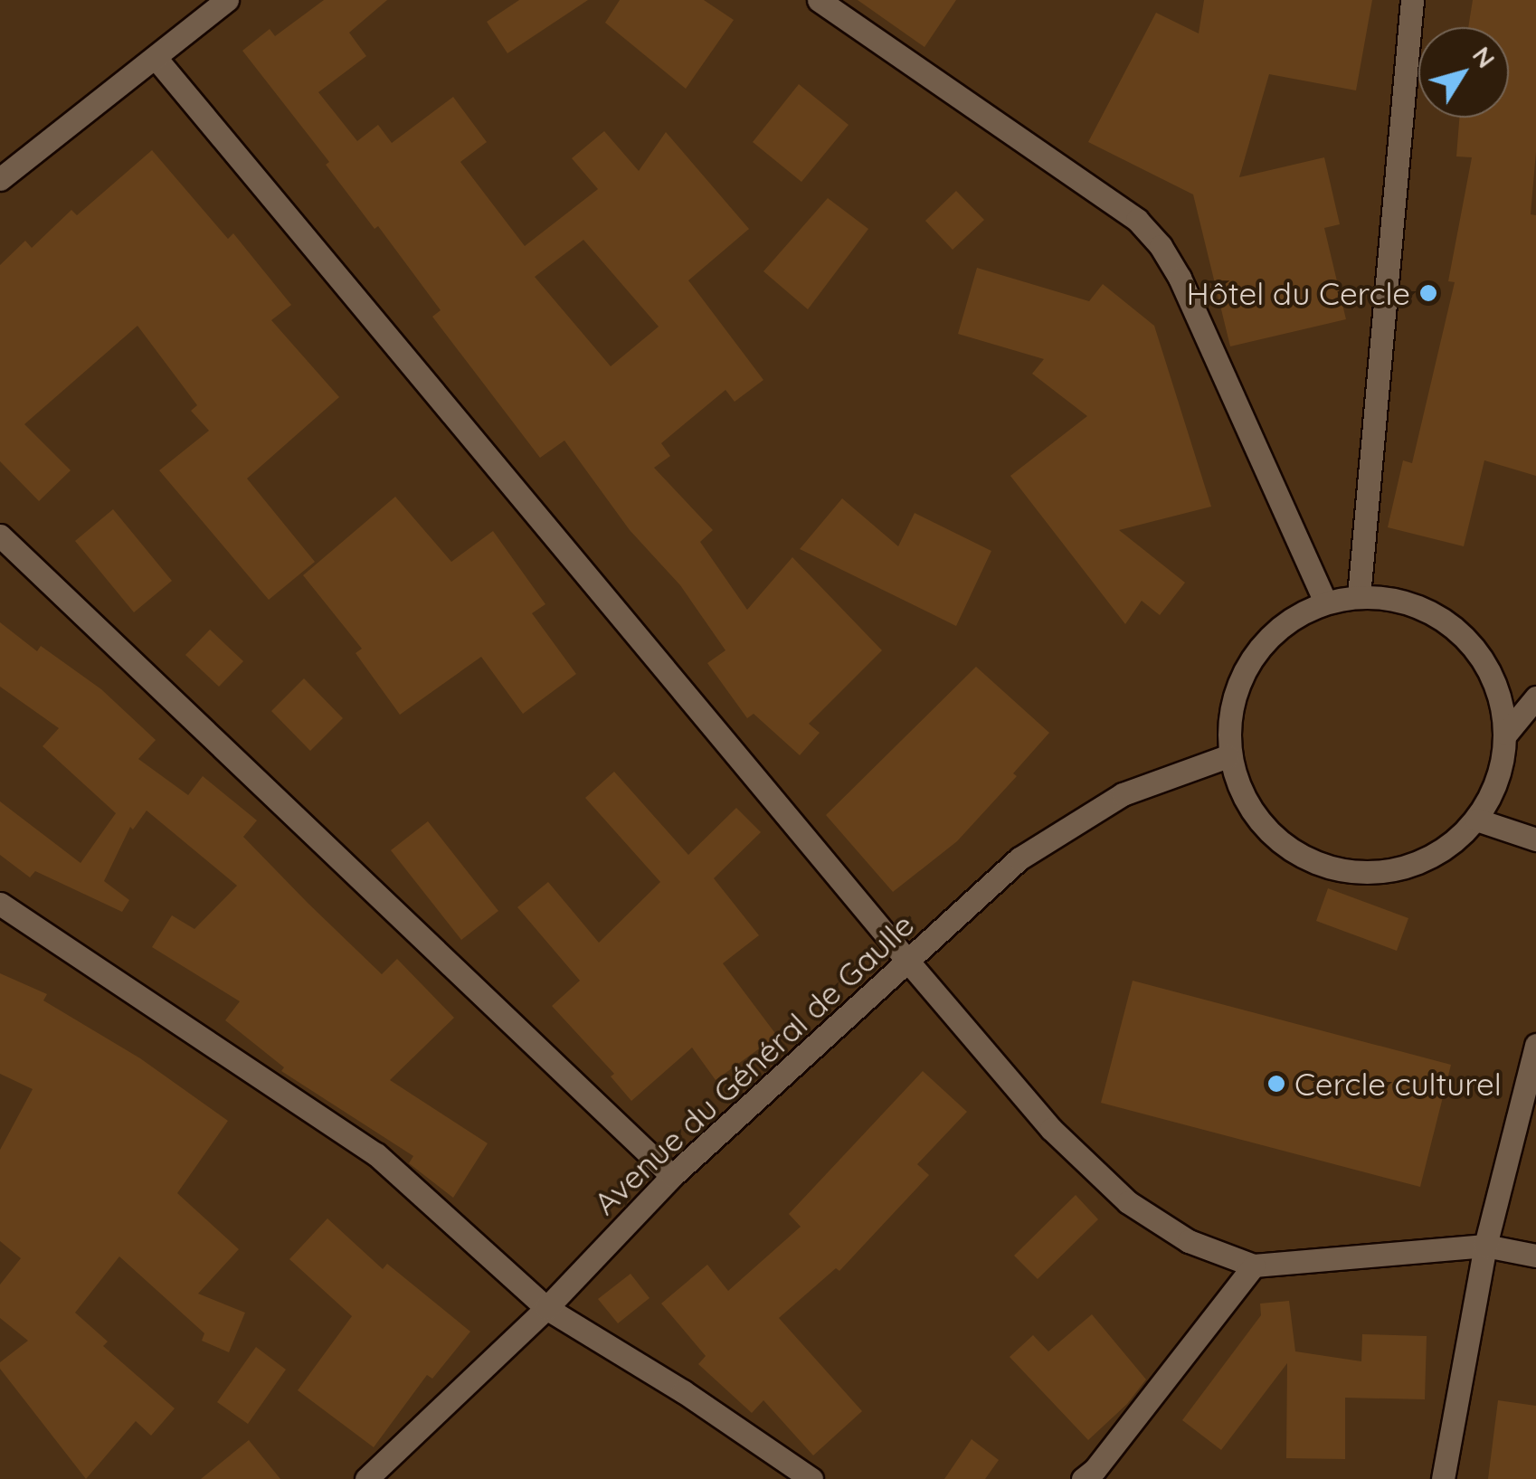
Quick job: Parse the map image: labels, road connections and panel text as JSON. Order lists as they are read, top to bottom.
{
  "streets": {
    "street": ["Avenue du Général de Gaulle"]
  },
  "places": ["Hôtel du Cercle", "Cercle culturel"],
  "north": "top right"
}
